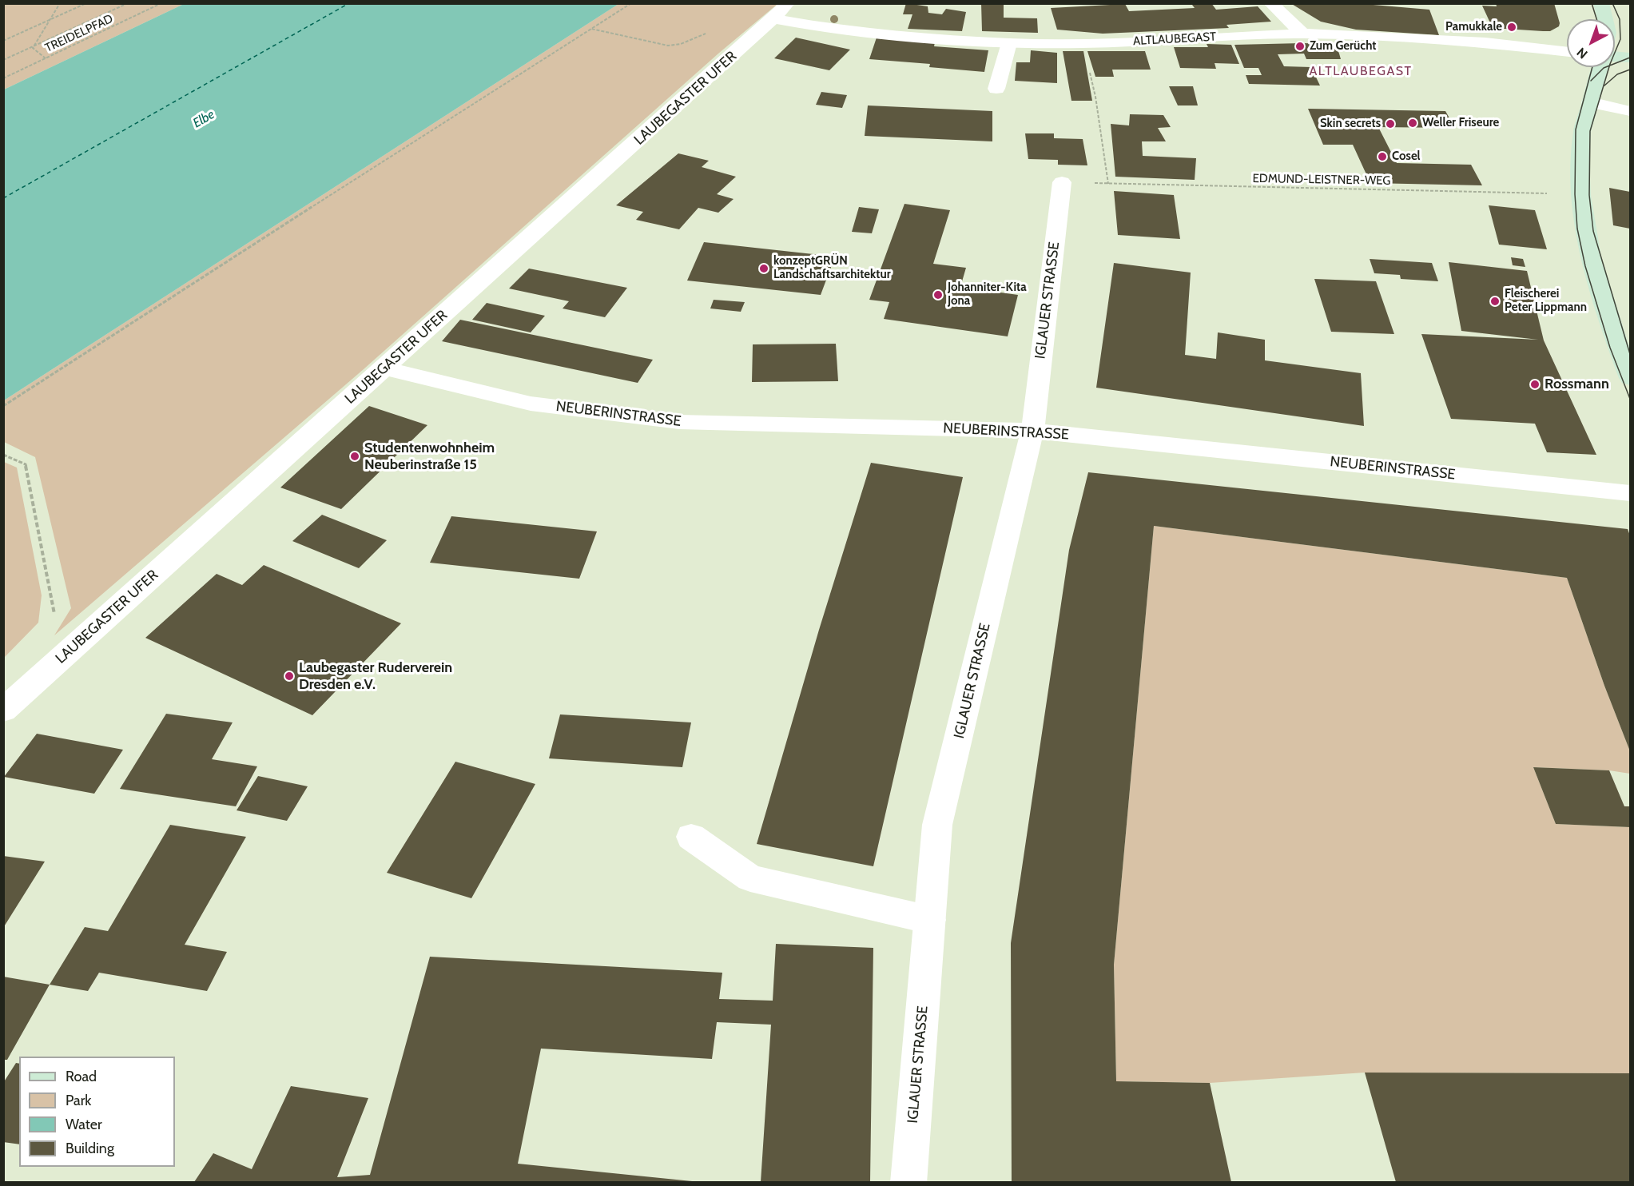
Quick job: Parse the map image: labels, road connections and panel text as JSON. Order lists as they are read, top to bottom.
{
  "streets": {
    "street": [
      "ALTLAUBEGAST",
      "LAUBEGASTER UFER",
      "IGLAUER STRASSE",
      "NEUBERINSTRASSE"
    ],
    "path": ["TREIDELPFAD", "EDMUND-LEISTNER-WEG"]
  },
  "crossings": [
    ["ALTLAUBEGAST", "LAUBEGASTER UFER"],
    ["LAUBEGASTER UFER", "NEUBERINSTRASSE"],
    ["EDMUND-LEISTNER-WEG", "IGLAUER STRASSE"],
    ["IGLAUER STRASSE", "NEUBERINSTRASSE"]
  ],
  "districts": ["ALTLAUBEGAST"],
  "water": ["Elbe"],
  "places": [
    "Pamukkale",
    "Zum Gerücht",
    "Weller Friseure",
    "Skin secrets",
    "Cosel",
    "konzeptGRÜN Landschaftsarchitektur",
    "Johanniter-Kita Jona",
    "Fleischerei Peter Lippmann",
    "Rossmann",
    "Studentenwohnheim Neuberinstraße 15",
    "Laubegaster Ruderverein Dresden e.V."
  ],
  "legend": [
    "Road",
    "Park",
    "Water",
    "Building"
  ],
  "north": "bottom left"
}
